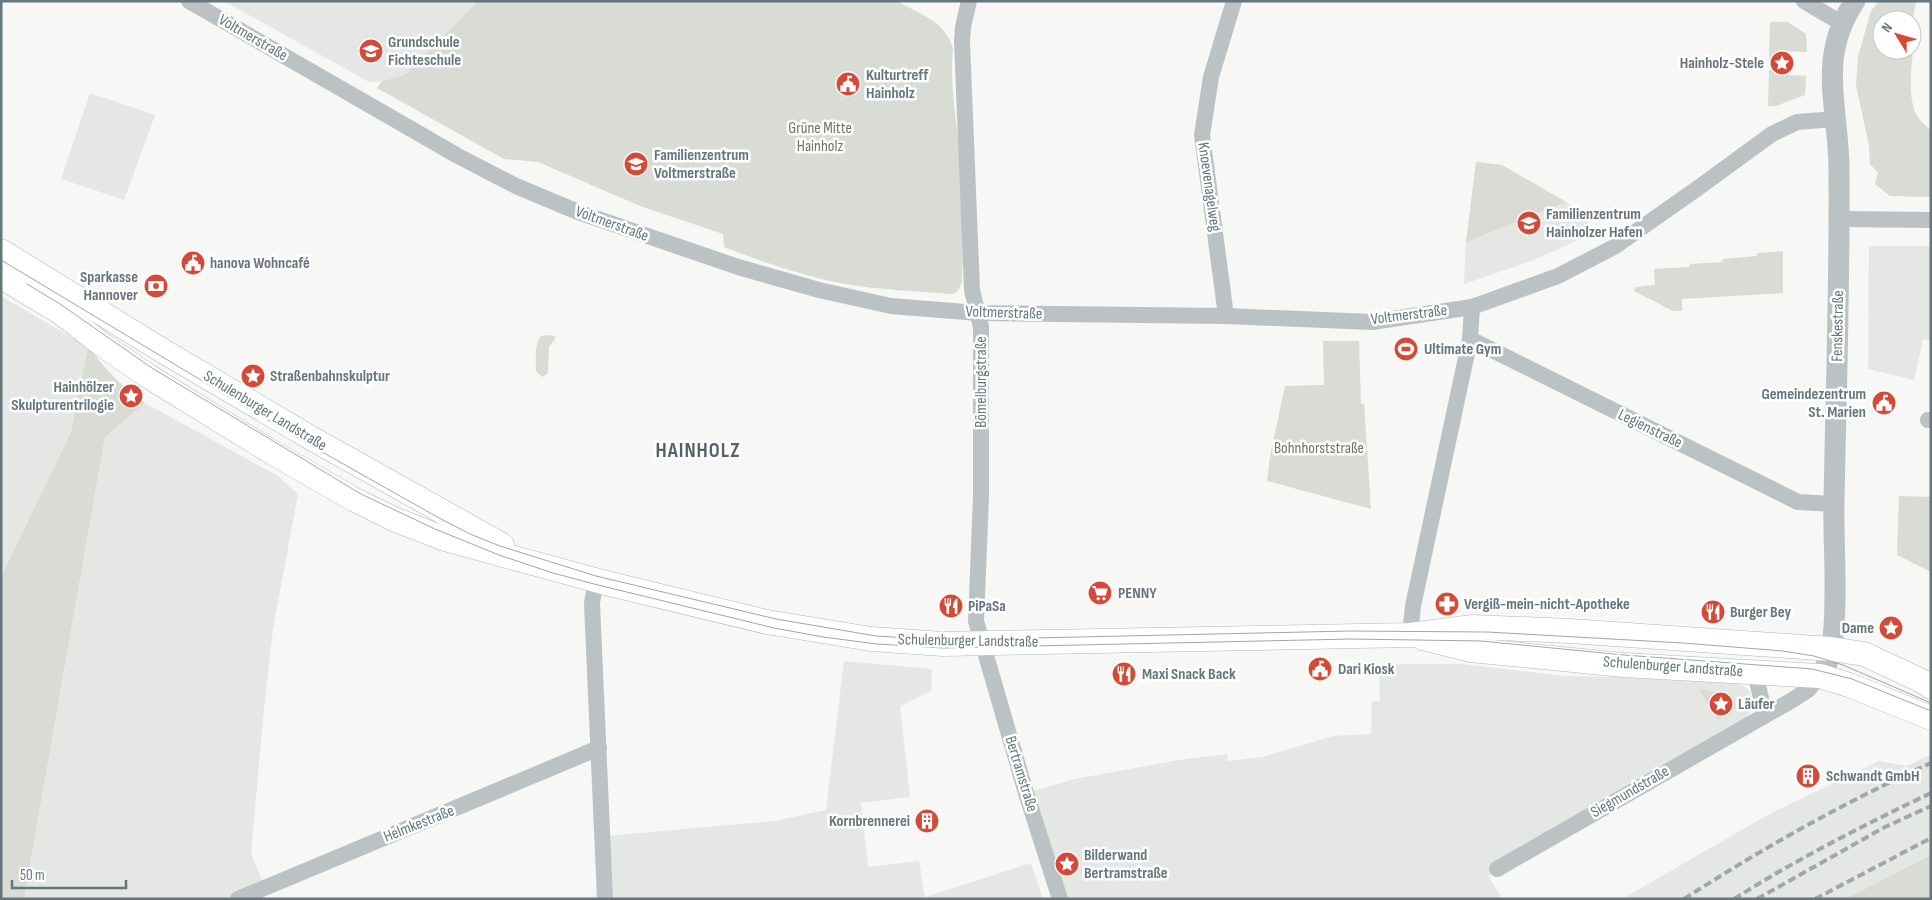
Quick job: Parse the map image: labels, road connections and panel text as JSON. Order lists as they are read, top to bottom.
{
  "streets": {
    "main road": ["Schulenburger Landstraße"],
    "street": [
      "Voltmerstraße",
      "Knoevenagelweg",
      "Fenskestraße",
      "Bömelburgstraße",
      "Legienstraße",
      "Bertramstraße",
      "Siegmundstraße",
      "Helmkestraße"
    ]
  },
  "crossings": [
    ["Voltmerstraße", "Knoevenagelweg"],
    ["Voltmerstraße", "Fenskestraße"],
    ["Voltmerstraße", "Bömelburgstraße"],
    ["Fenskestraße", "Schulenburger Landstraße"],
    ["Fenskestraße", "Legienstraße"],
    ["Fenskestraße", "Siegmundstraße"],
    ["Bömelburgstraße", "Schulenburger Landstraße"],
    ["Bömelburgstraße", "Bertramstraße"],
    ["Schulenburger Landstraße", "Bertramstraße"],
    ["Schulenburger Landstraße", "Siegmundstraße"]
  ],
  "districts": ["HAINHOLZ"],
  "parks": ["Grüne Mitte Hainholz", "Bohnhorststraße"],
  "places": {
    "school or university": ["Grundschule Fichteschule", "Familienzentrum Voltmerstraße", "Familienzentrum Hainholzer Hafen"],
    "place": [
      "Hainholz-Stele",
      "Straßenbahnskulptur",
      "Hainhölzer Skulpturentrilogie",
      "Dame",
      "Läufer",
      "Bilderwand Bertramstraße"
    ],
    "public building": [
      "Kulturtreff Hainholz",
      "hanova Wohncafé",
      "Gemeindezentrum St. Marien",
      "Dari Kiosk"
    ],
    "bank": ["Sparkasse Hannover"],
    "sports": ["Ultimate Gym"],
    "supermarket": ["PENNY"],
    "pharmacy": ["Vergiß-mein-nicht-Apotheke"],
    "restaurant": ["PiPaSa", "Burger Bey", "Maxi Snack Back"],
    "building": ["Schwandt GmbH", "Kornbrennerei"]
  },
  "scale_bar": "50 m",
  "north": "top left"
}
